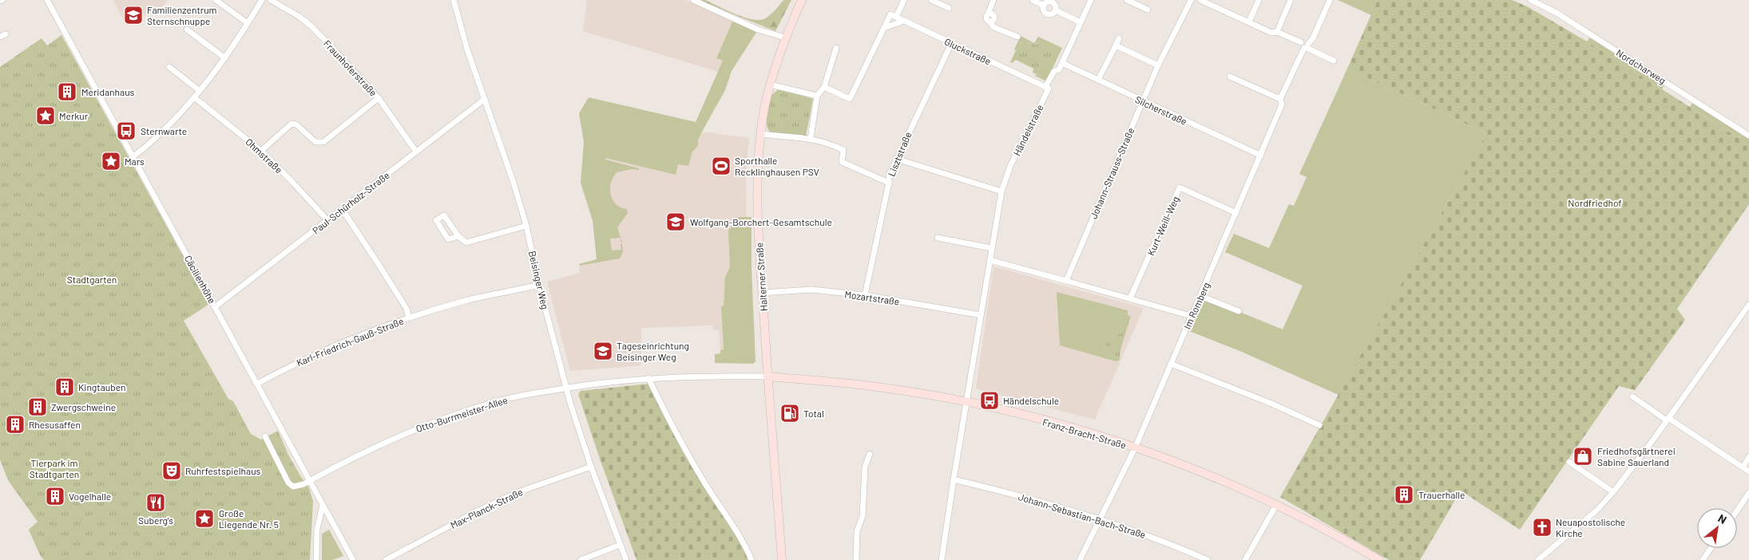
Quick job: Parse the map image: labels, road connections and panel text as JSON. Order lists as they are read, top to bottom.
{
  "streets": {
    "street": [
      "Gluckstraße",
      "Nordcharweg",
      "Fraunhoferstraße",
      "Silcherstraße",
      "Händelstraße",
      "Lisztstraße",
      "Ohmstraße",
      "Johann-Strauss-Straße",
      "Paul-Schürholz-Straße",
      "Kurt-Weill-Weg",
      "Halterner Straße",
      "Cäcilienhöhe",
      "Beisinger Weg",
      "Mozartstraße",
      "Im Romberg",
      "Karl-Friedrich-Gauß-Straße",
      "Otto-Burrmeister-Allee",
      "Franz-Bracht-Straße",
      "Max-Planck-Straße",
      "Johann-Sebastian-Bach-Straße"
    ]
  },
  "crossings": [
    ["Gluckstraße", "Händelstraße"],
    ["Gluckstraße", "Lisztstraße"],
    ["Fraunhoferstraße", "Paul-Schürholz-Straße"],
    ["Silcherstraße", "Händelstraße"],
    ["Silcherstraße", "Johann-Strauss-Straße"],
    ["Silcherstraße", "Im Romberg"],
    ["Händelstraße", "Mozartstraße"],
    ["Händelstraße", "Franz-Bracht-Straße"],
    ["Händelstraße", "Johann-Sebastian-Bach-Straße"],
    ["Lisztstraße", "Mozartstraße"],
    ["Ohmstraße", "Paul-Schürholz-Straße"],
    ["Paul-Schürholz-Straße", "Cäcilienhöhe"],
    ["Paul-Schürholz-Straße", "Beisinger Weg"],
    ["Kurt-Weill-Weg", "Im Romberg"],
    ["Halterner Straße", "Mozartstraße"],
    ["Halterner Straße", "Otto-Burrmeister-Allee"],
    ["Halterner Straße", "Franz-Bracht-Straße"],
    ["Cäcilienhöhe", "Karl-Friedrich-Gauß-Straße"],
    ["Cäcilienhöhe", "Otto-Burrmeister-Allee"],
    ["Beisinger Weg", "Karl-Friedrich-Gauß-Straße"],
    ["Beisinger Weg", "Otto-Burrmeister-Allee"],
    ["Beisinger Weg", "Max-Planck-Straße"],
    ["Im Romberg", "Franz-Bracht-Straße"],
    ["Im Romberg", "Johann-Sebastian-Bach-Straße"],
    ["Otto-Burrmeister-Allee", "Franz-Bracht-Straße"]
  ],
  "parks": ["Nordfriedhof", "Stadtgarten", "Tierpark im Stadtgarten"],
  "places": {
    "school or university": ["Familienzentrum Sternschnuppe", "Wolfgang-Borchert-Gesamtschule", "Tageseinrichtung Beisinger Weg"],
    "building": [
      "Meridanhaus",
      "Kingtauben",
      "Zwergschweine",
      "Rhesusaffen",
      "Trauerhalle",
      "Vogelhalle"
    ],
    "place": ["Merkur", "Mars", "Große Liegende Nr. 5"],
    "bus stop": ["Sternwarte", "Händelschule"],
    "sports": ["Sporthalle Recklinghausen PSV"],
    "fuel station": ["Total"],
    "shop": ["Friedhofsgärtnerei Sabine Sauerland"],
    "theatre": ["Ruhrfestspielhaus"],
    "restaurant": ["Suberg's"],
    "church": ["Neuapostolische Kirche"]
  },
  "north": "top right"
}
